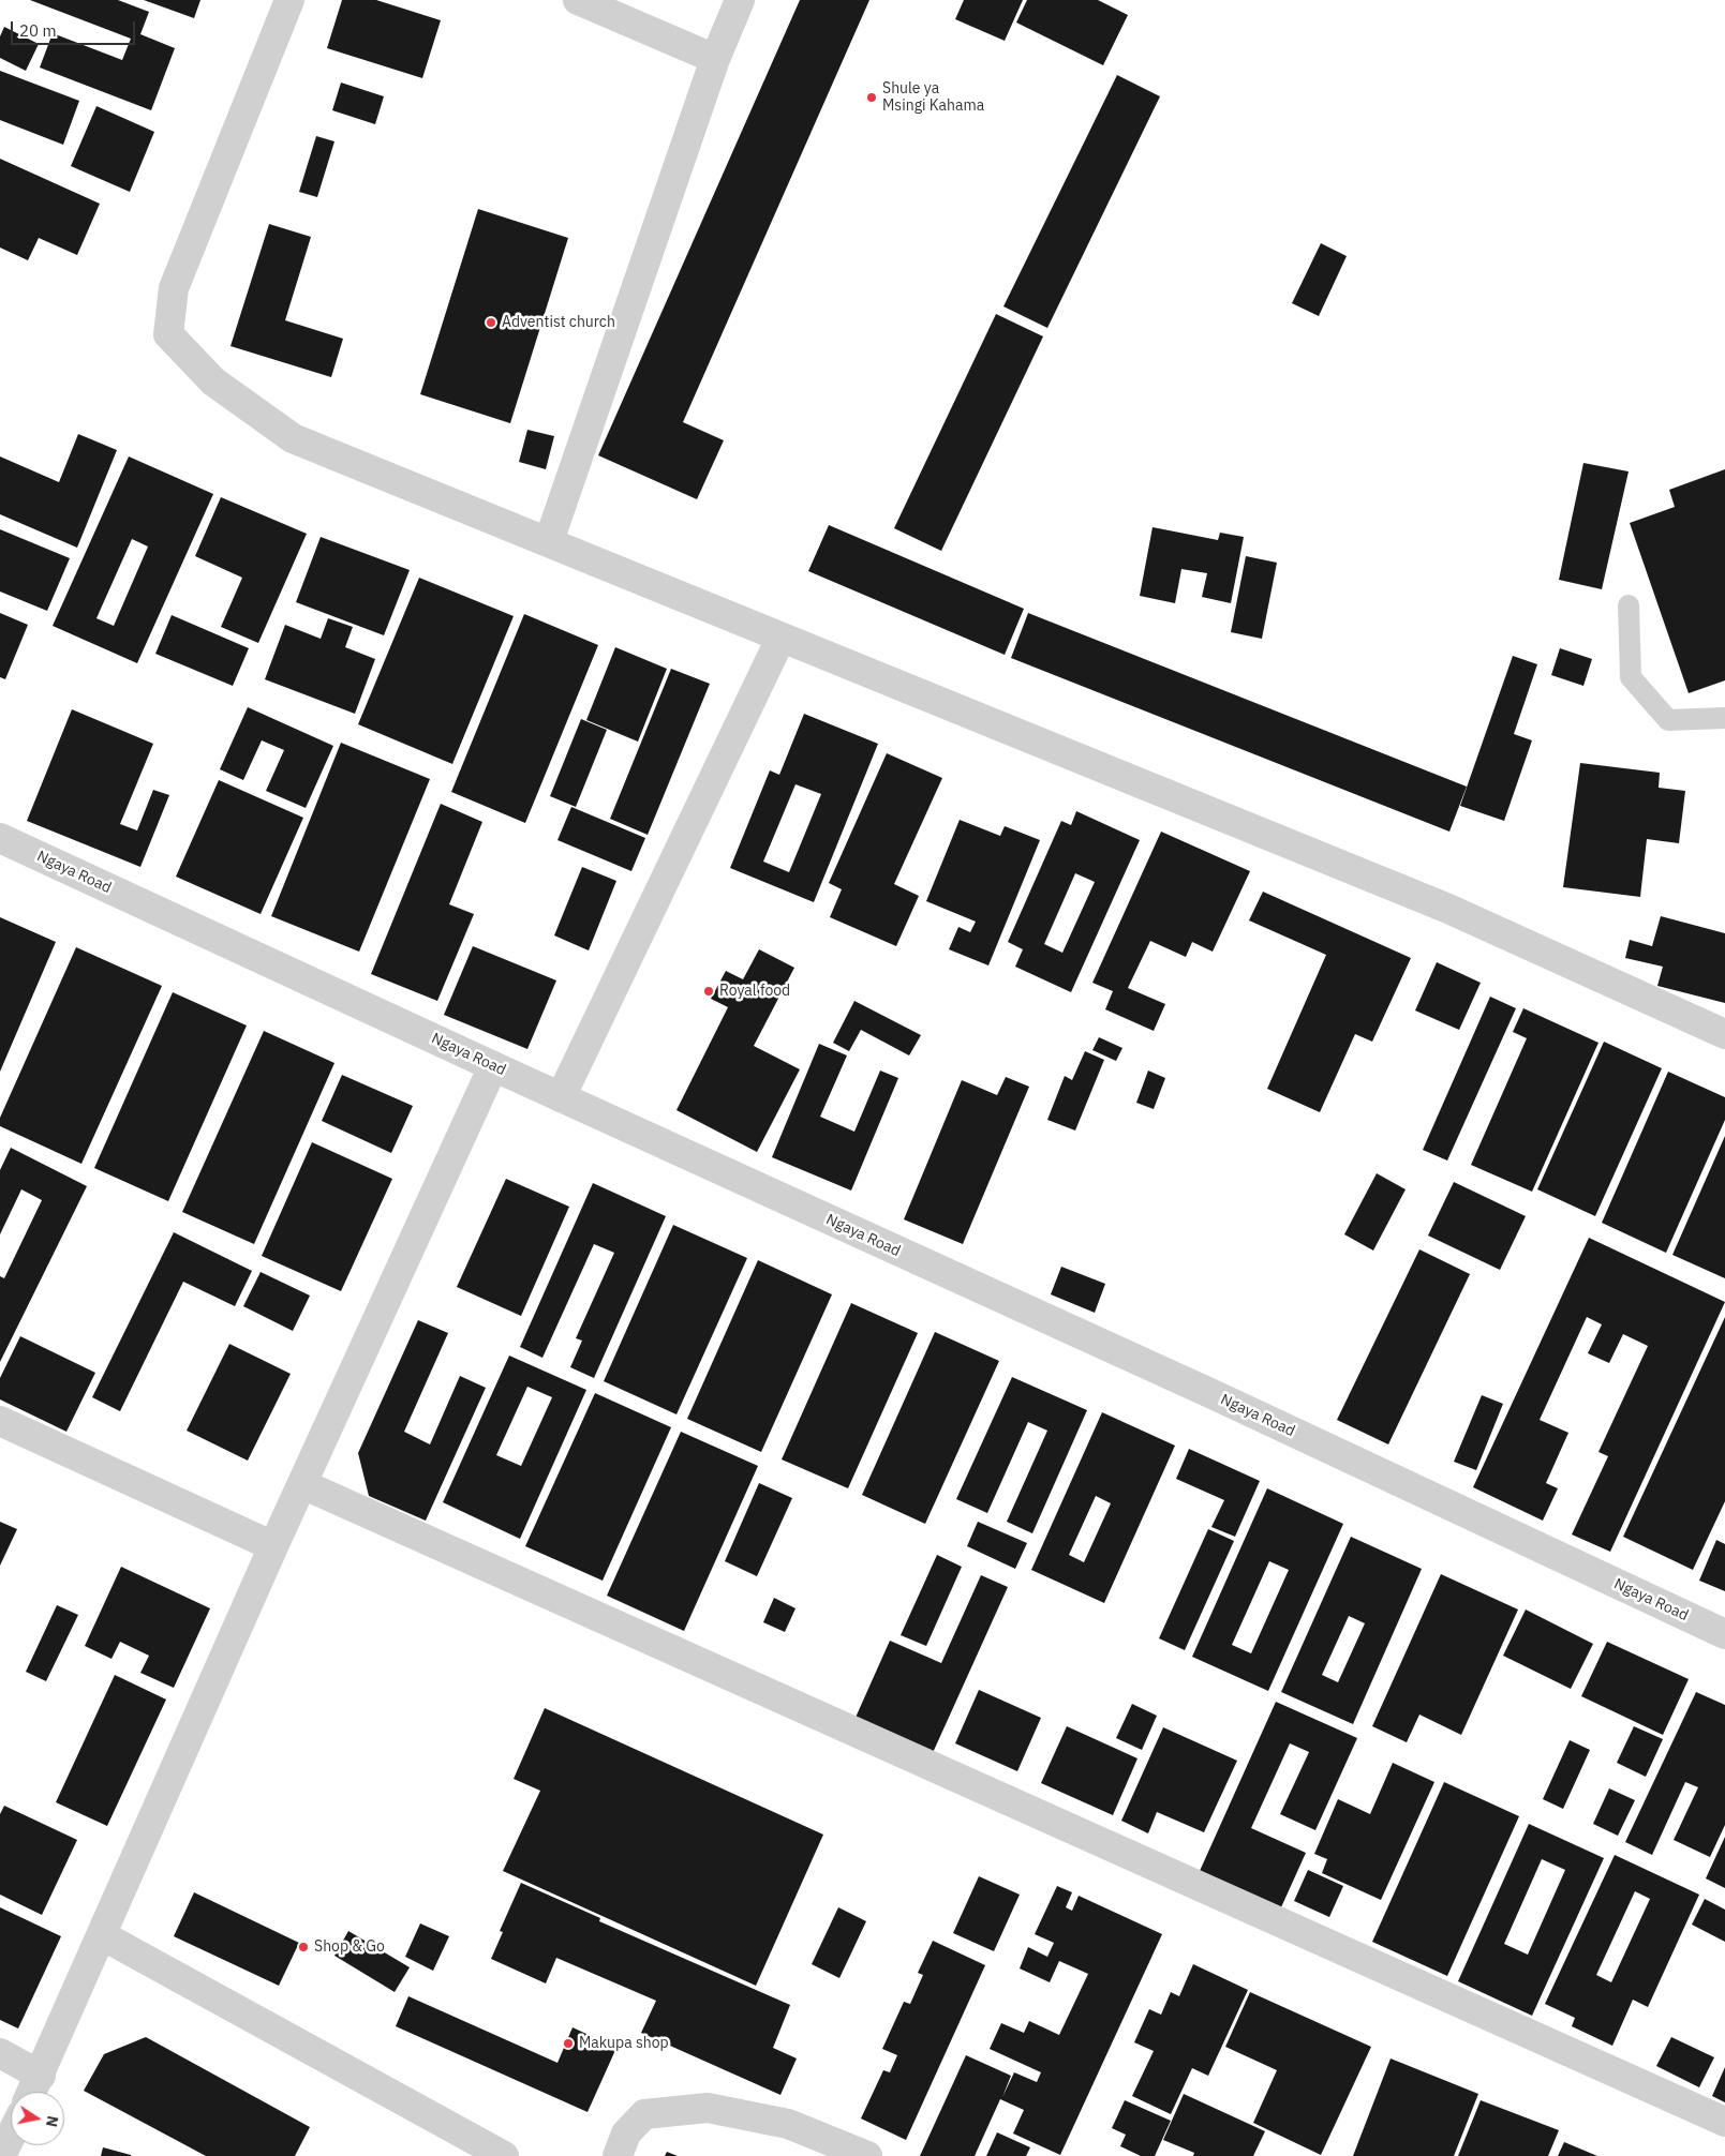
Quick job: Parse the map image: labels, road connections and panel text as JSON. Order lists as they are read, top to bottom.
{
  "streets": {
    "street": ["Ngaya Road"]
  },
  "places": [
    "Shule ya Msingi Kahama",
    "Adventist church",
    "Royal food",
    "Shop & Go",
    "Makupa shop"
  ],
  "scale_bar": "20 m",
  "north": "right"
}
